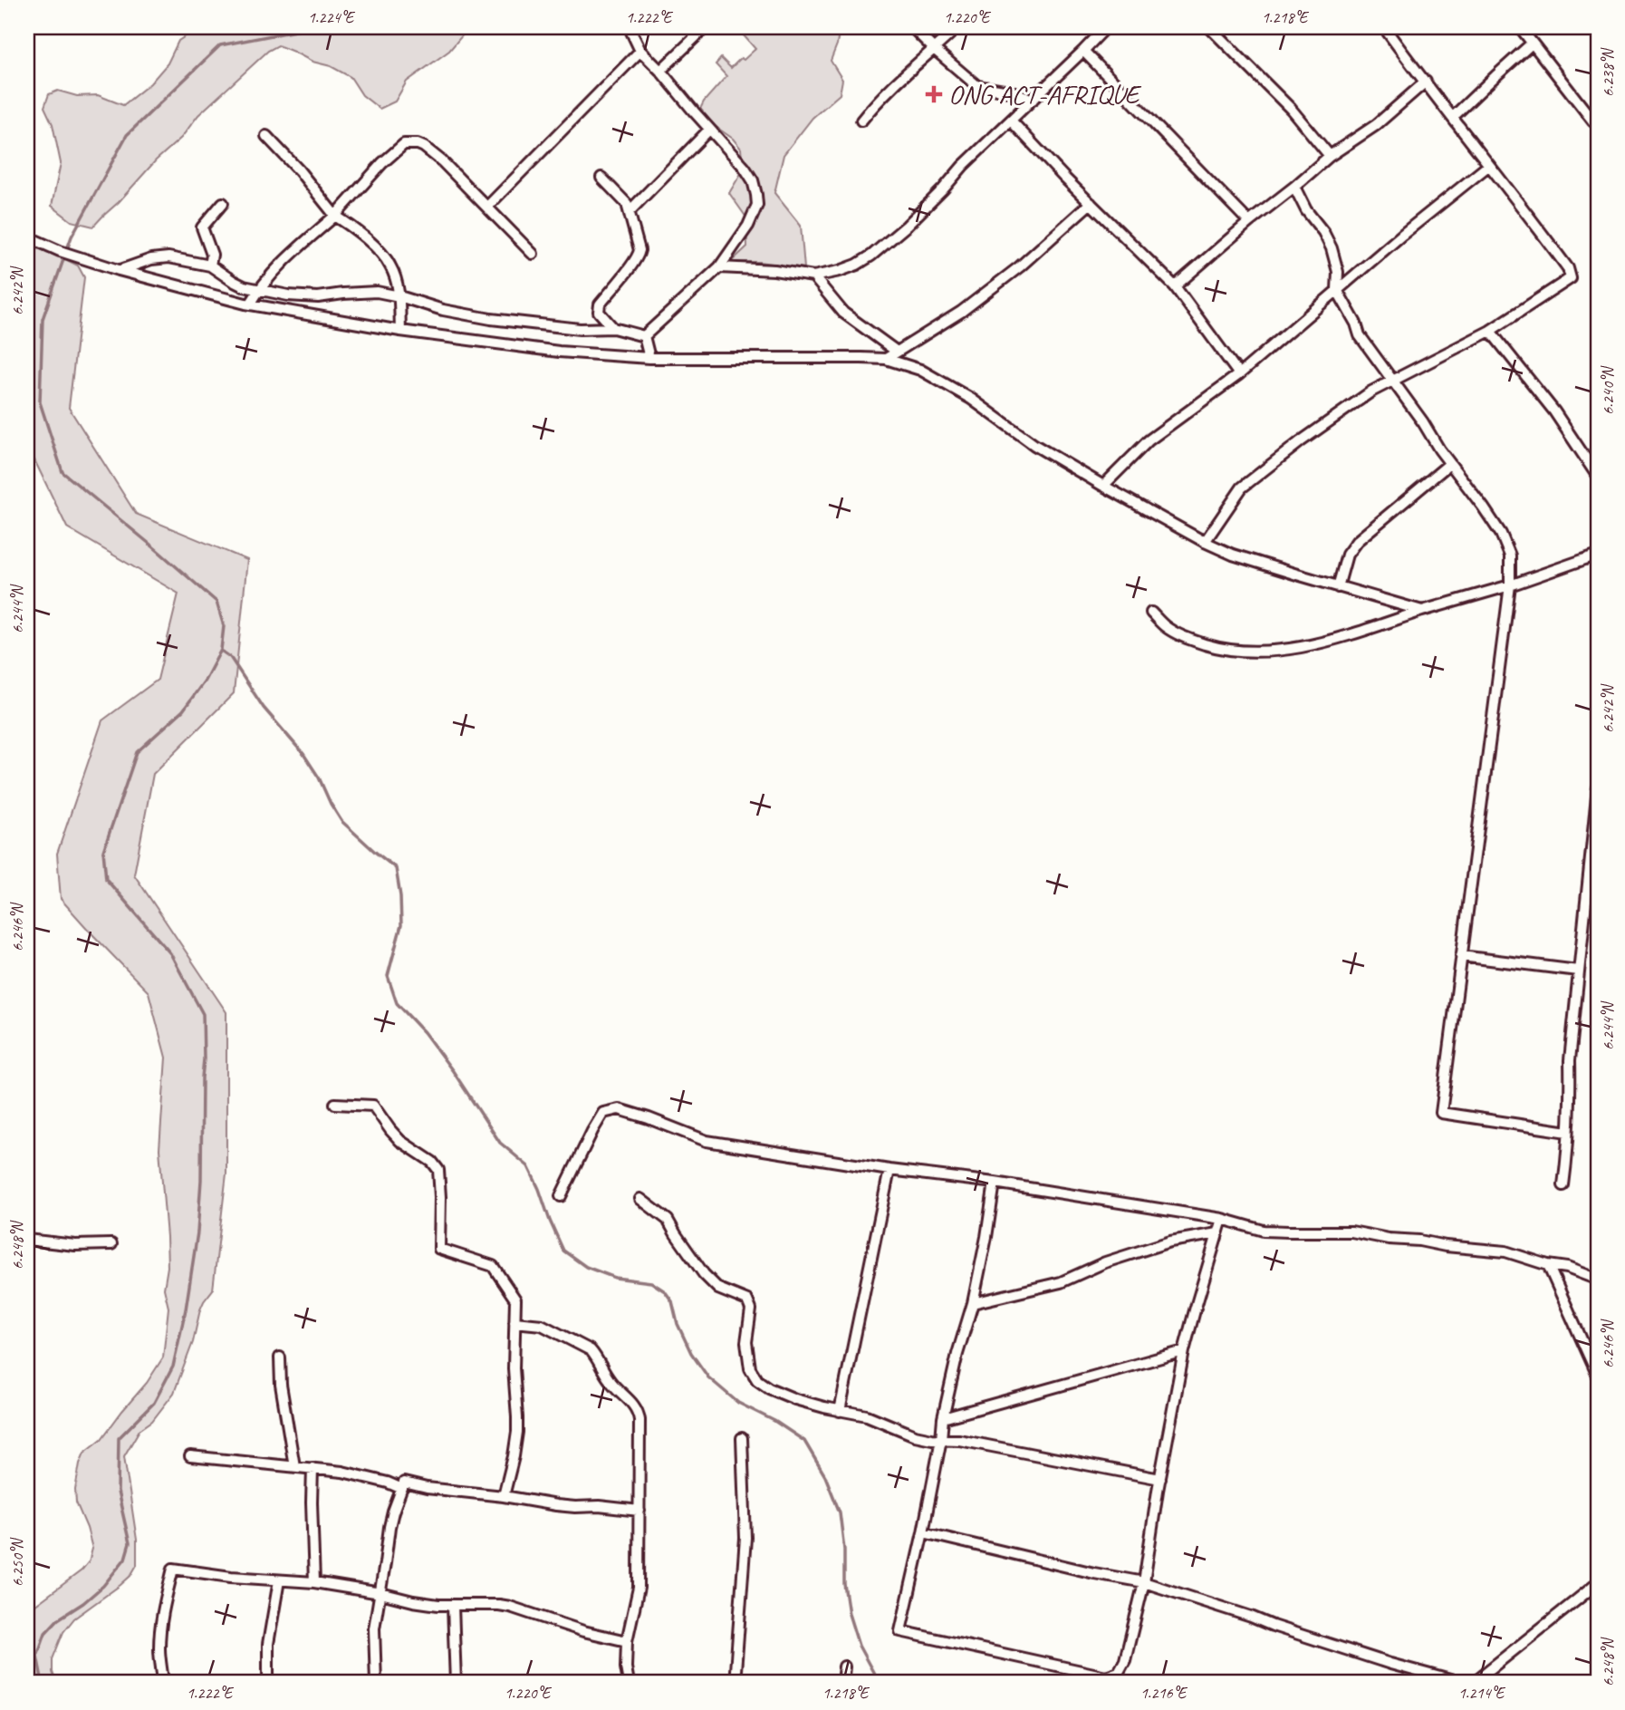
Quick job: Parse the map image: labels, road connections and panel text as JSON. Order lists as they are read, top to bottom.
{
  "places": {
    "health": ["ONG ACT-AFRIQUE"]
  },
  "coordinates": [
    "1.224°E",
    "1.222°E",
    "1.220°E",
    "1.218°E",
    "6.238°N",
    "6.242°N",
    "6.240°N",
    "6.244°N",
    "6.246°N",
    "6.248°N",
    "6.250°N",
    "1.216°E",
    "1.214°E"
  ]
}
